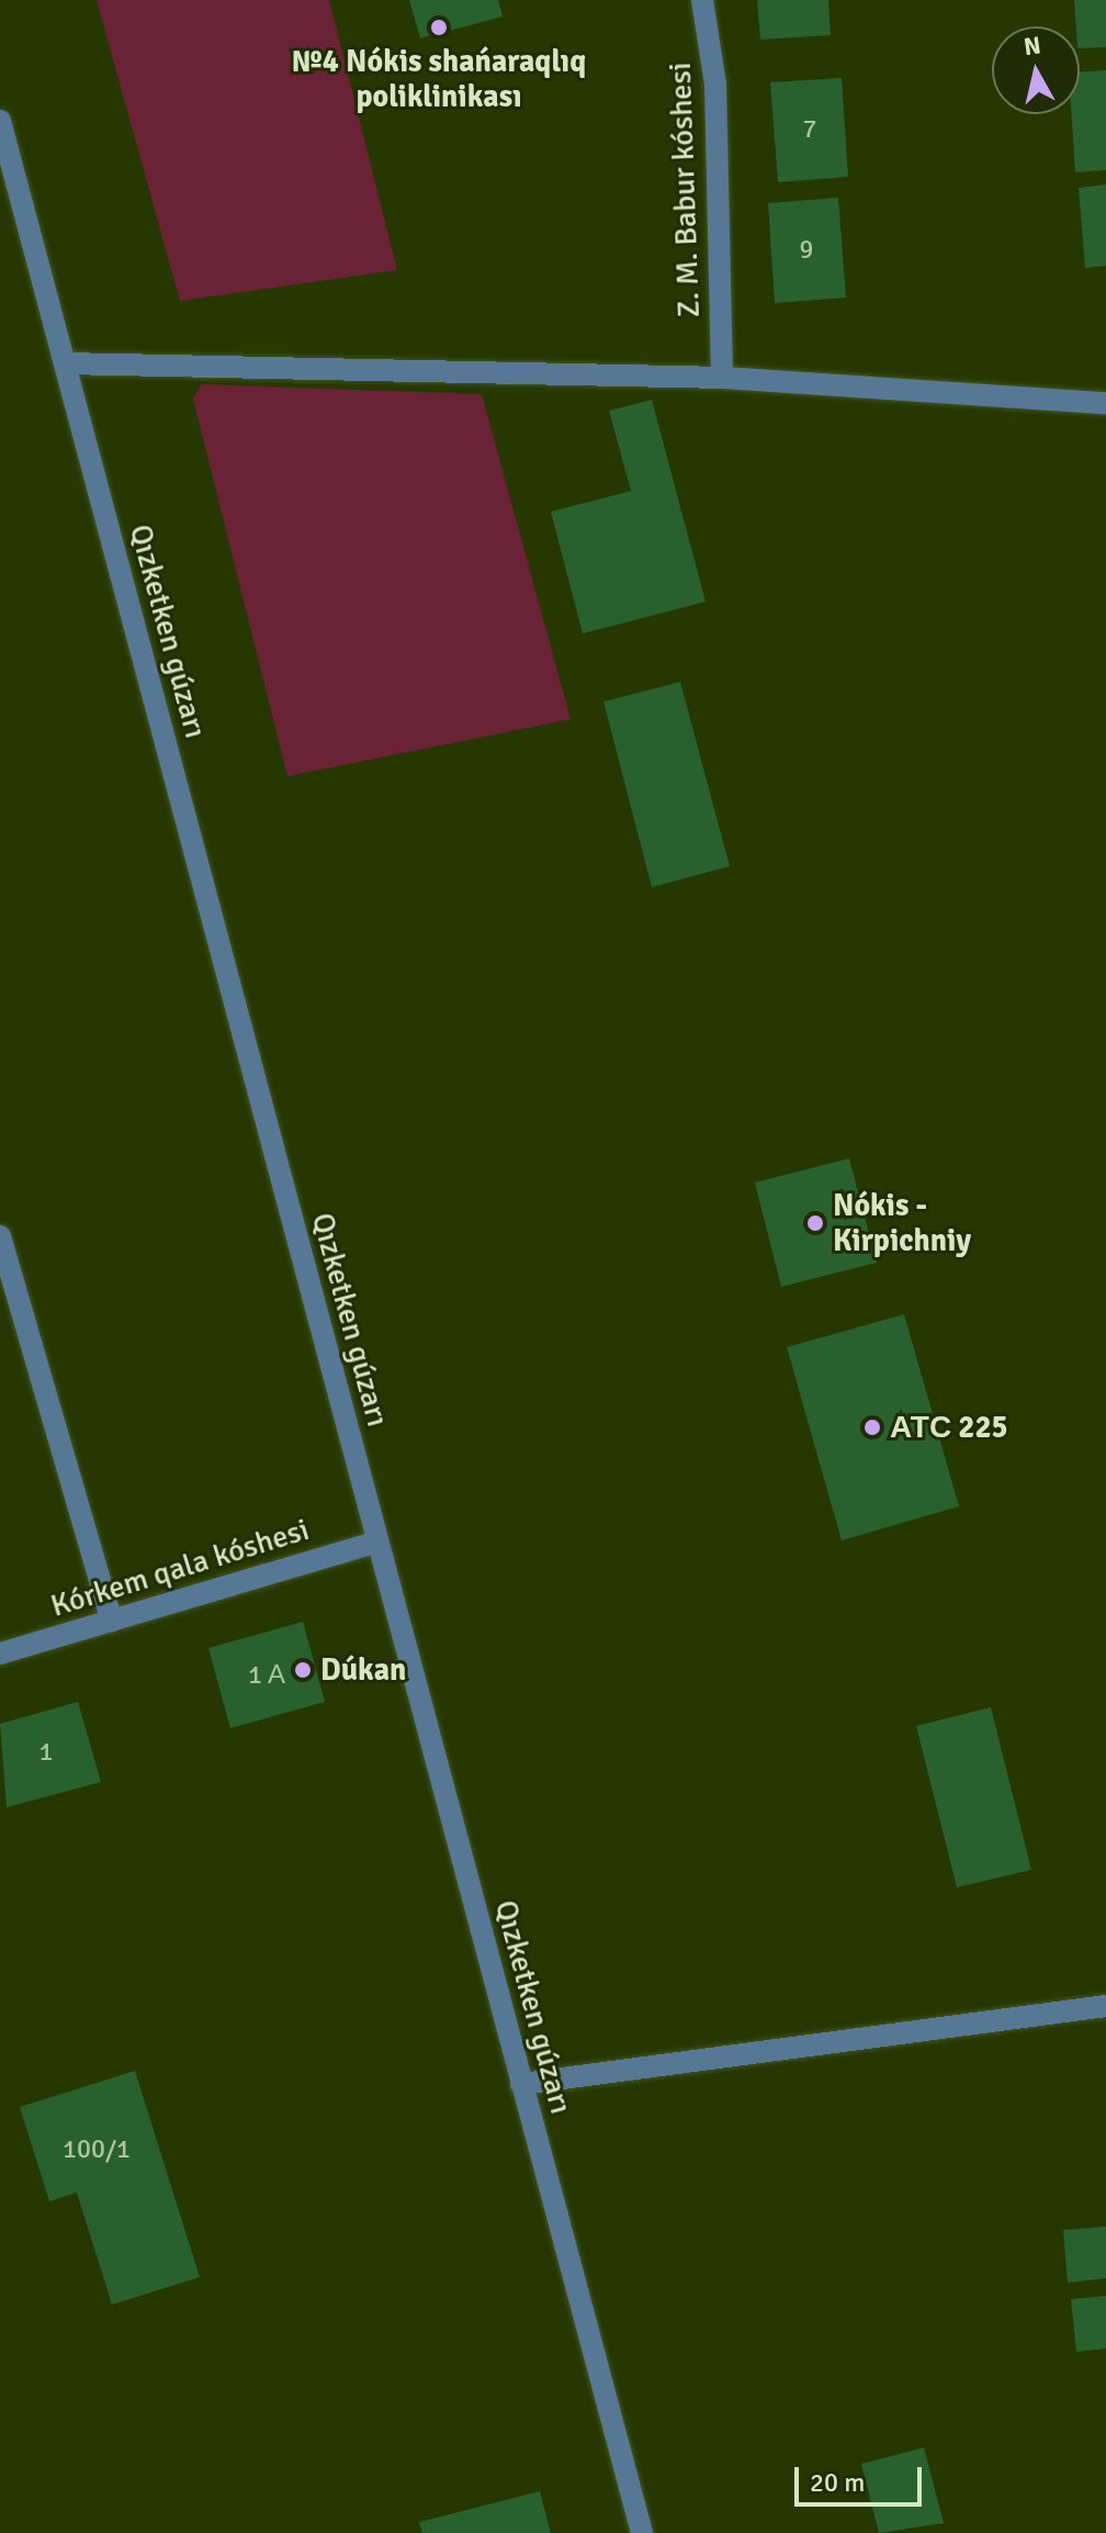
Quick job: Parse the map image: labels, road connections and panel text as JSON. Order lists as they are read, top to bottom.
{
  "streets": {
    "street": ["Z. M. Babur kóshesi", "Qızketken gúzarı", "Kórkem qala kóshesi"]
  },
  "crossings": [
    ["Qızketken gúzarı", "Kórkem qala kóshesi"]
  ],
  "places": [
    "№4 Nókis shańaraqlıq poliklinikası",
    "Nókis - Kirpichniy",
    "АТС 225",
    "Dúkan"
  ],
  "house_numbers": [
    "7",
    "9",
    "1 А",
    "1",
    "100/1"
  ],
  "scale_bar": "20 m",
  "north": "top"
}
